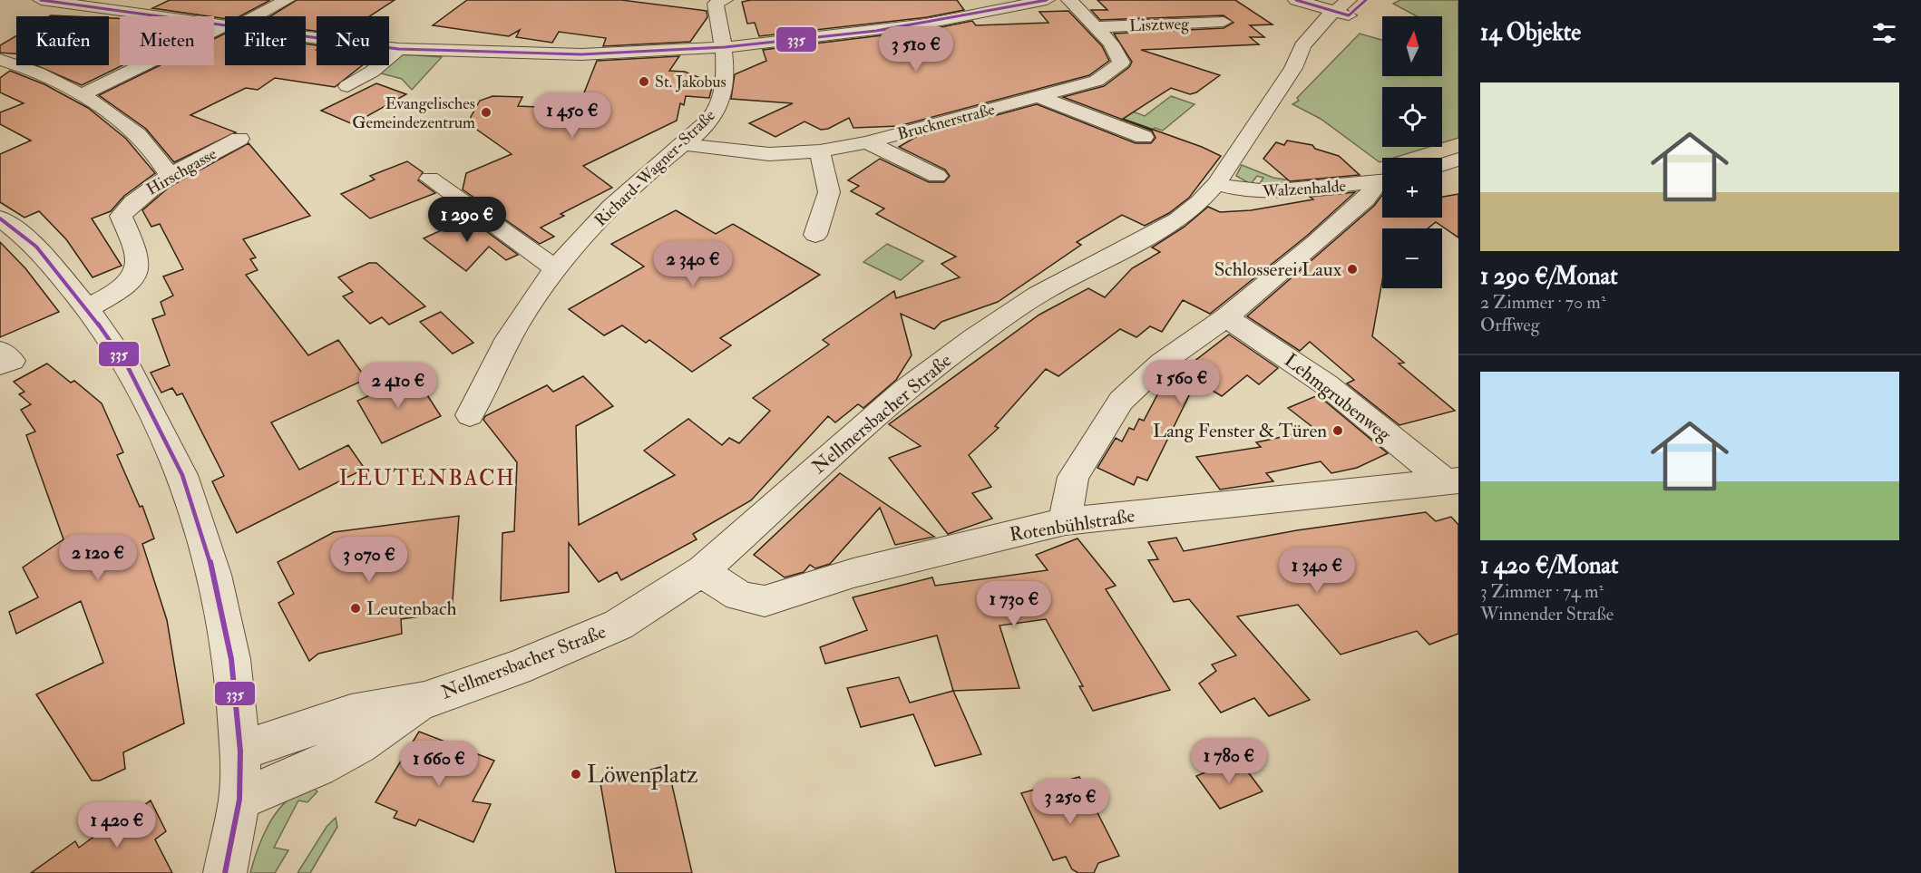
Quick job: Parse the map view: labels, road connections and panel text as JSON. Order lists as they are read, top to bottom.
{
  "streets": {
    "street": [
      "Lisztweg",
      "Brucknerstraße",
      "Richard-Wagner-Straße",
      "Hirschgasse",
      "Walzenhalde",
      "Lehmgrubenweg",
      "Nellmersbacher Straße",
      "Rotenbühlstraße"
    ]
  },
  "crossings": [
    ["Lisztweg", "Brucknerstraße"],
    ["Brucknerstraße", "Richard-Wagner-Straße"],
    ["Walzenhalde", "Nellmersbacher Straße"],
    ["Lehmgrubenweg", "Rotenbühlstraße"],
    ["Nellmersbacher Straße", "Rotenbühlstraße"]
  ],
  "districts": ["LEUTENBACH"],
  "places": [
    "St. Jakobus",
    "Evangelisches Gemeindezentrum",
    "Schlosserei Laux",
    "Lang Fenster & Türen",
    "Leutenbach",
    "Löwenplatz"
  ],
  "lines": ["transit line 335"],
  "north": "top",
  "page": {
    "heading": "14 Objekte",
    "map_buttons": ["+", "−"],
    "chip": [
      "Kaufen",
      "Mieten",
      "Filter",
      "Neu"
    ],
    "price": [
      "3 510 €",
      "1 450 €",
      "1 290 €",
      "2 340 €",
      "1 560 €",
      "2 410 €",
      "2 120 €",
      "3 070 €",
      "1 340 €",
      "1 730 €",
      "1 780 €",
      "1 660 €",
      "3 250 €",
      "1 420 €"
    ],
    "list": [
      {
        "name": "1 290 €/Monat",
        "note": "2 Zimmer · 70 m² · Orffweg"
      },
      {
        "name": "1 420 €/Monat",
        "note": "3 Zimmer · 74 m² · Winnender Straße"
      }
    ]
  }
}
